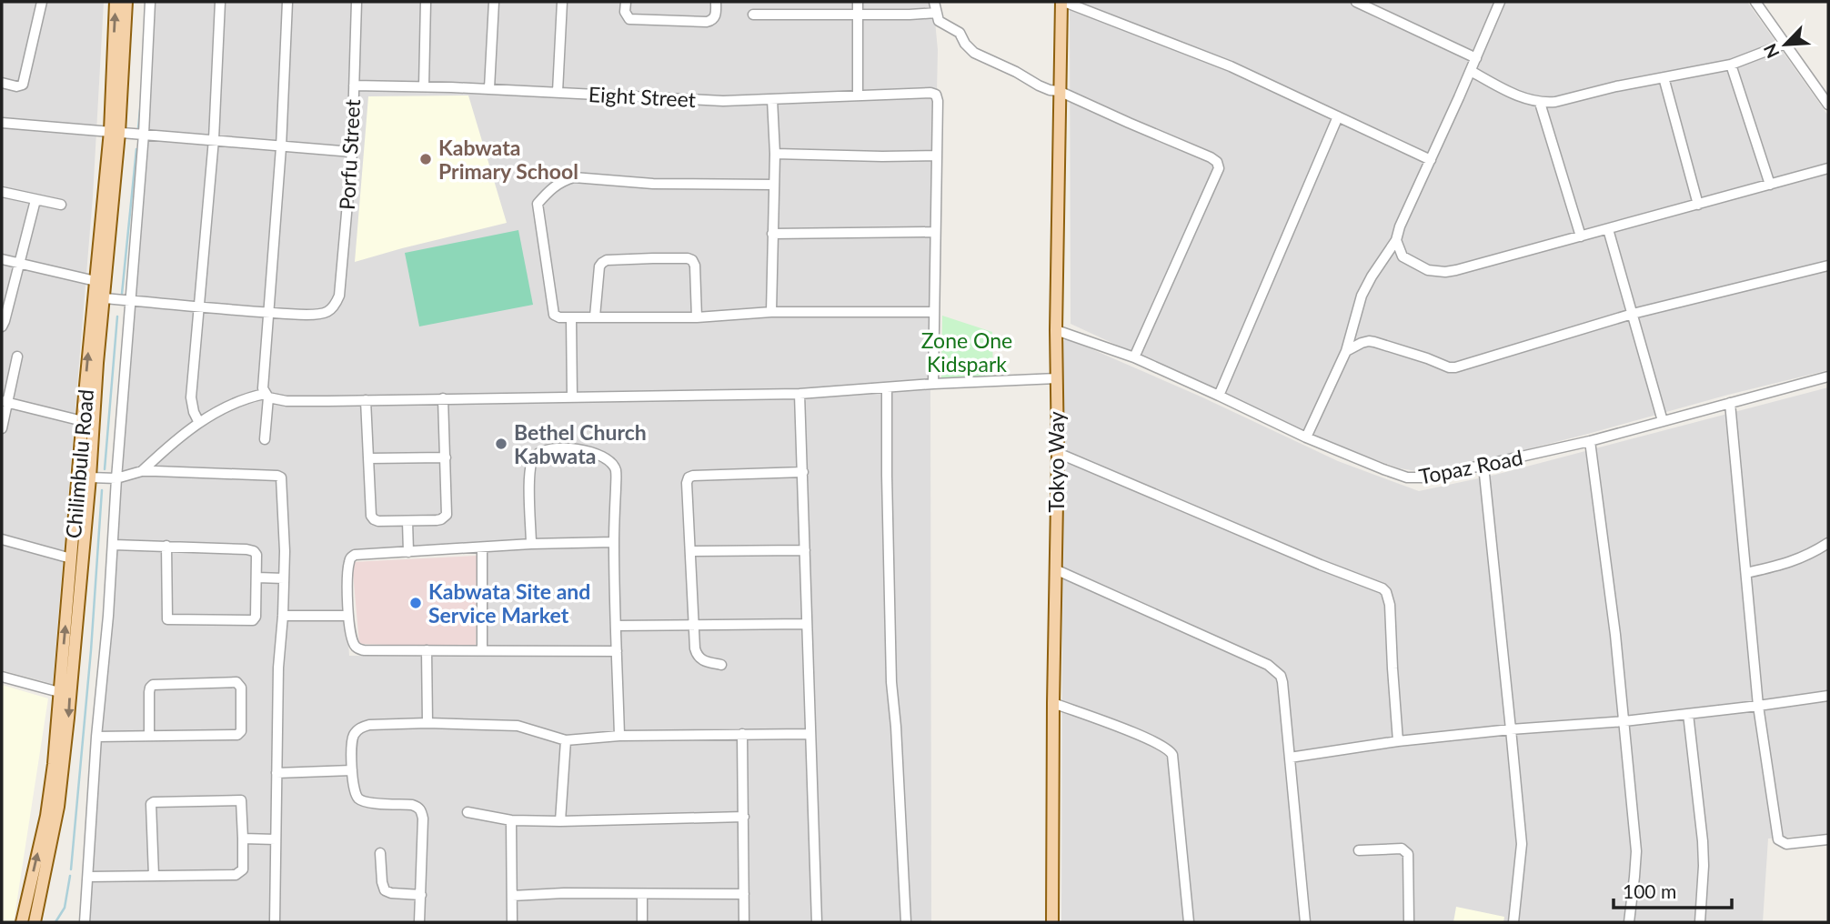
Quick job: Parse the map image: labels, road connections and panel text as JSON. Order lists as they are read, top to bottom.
{
  "streets": {
    "main road": ["Tokyo Way", "Chilimbulu Road"],
    "street": ["Eight Street", "Porfu Street", "Topaz Road"]
  },
  "crossings": [
    ["Eight Street", "Porfu Street"],
    ["Tokyo Way", "Topaz Road"]
  ],
  "parks": ["Zone One Kidspark"],
  "places": ["Kabwata Primary School", "Bethel Church Kabwata", "Kabwata Site and Service Market"],
  "scale_bar": "100 m",
  "north": "bottom left"
}
